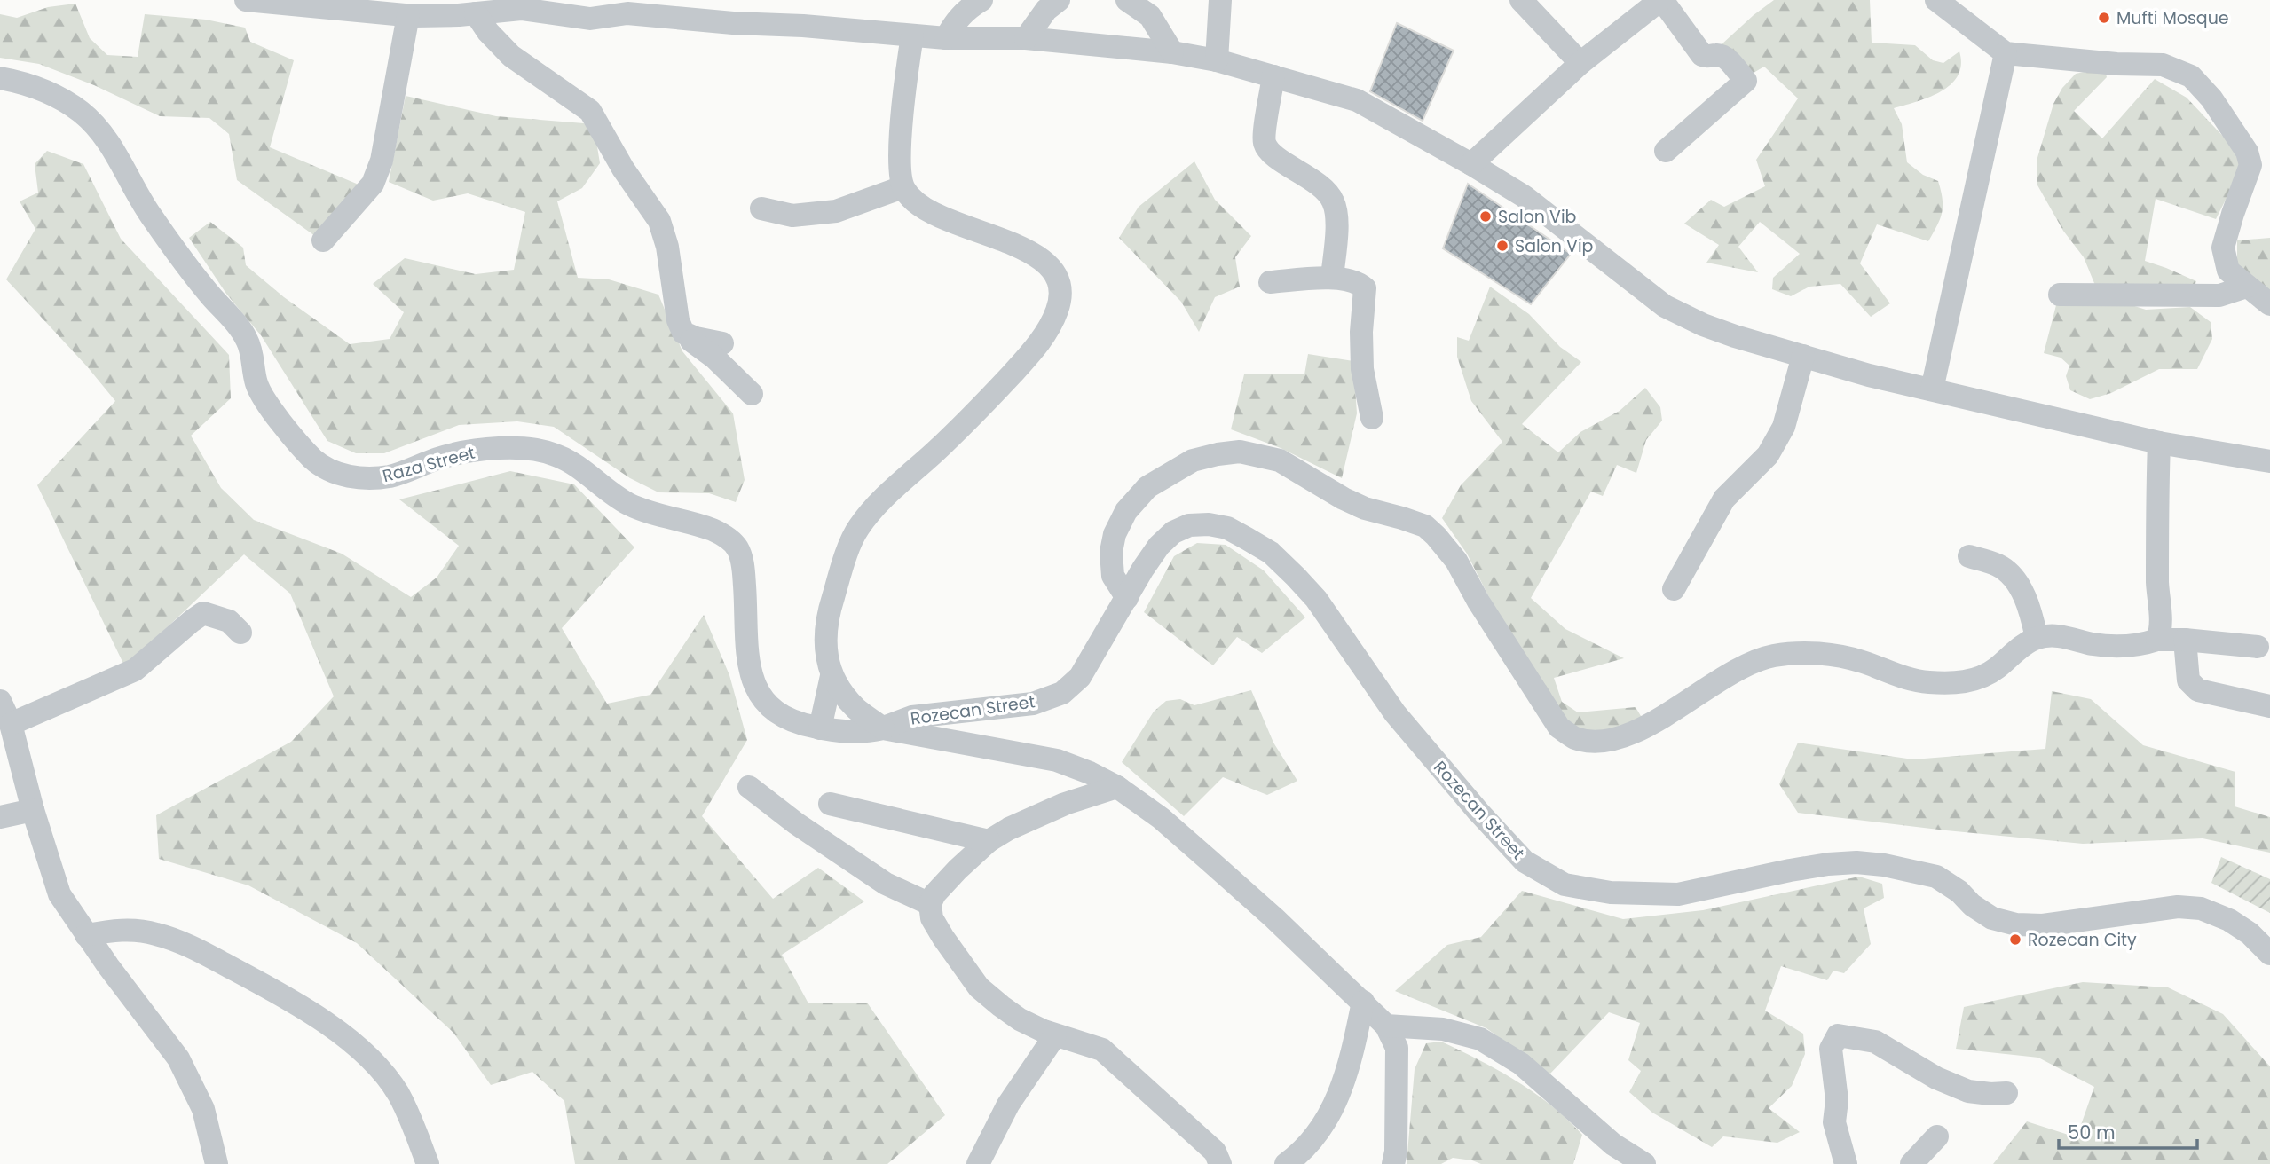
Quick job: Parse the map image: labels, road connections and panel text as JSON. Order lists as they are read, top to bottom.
{
  "streets": {
    "street": ["Raza Street", "Rozecan Street"]
  },
  "crossings": [
    ["Raza Street", "Rozecan Street"]
  ],
  "places": [
    "Mufti Mosque",
    "Salon Vib",
    "Salon Vip",
    "Rozecan City"
  ],
  "scale_bar": "50 m"
}
